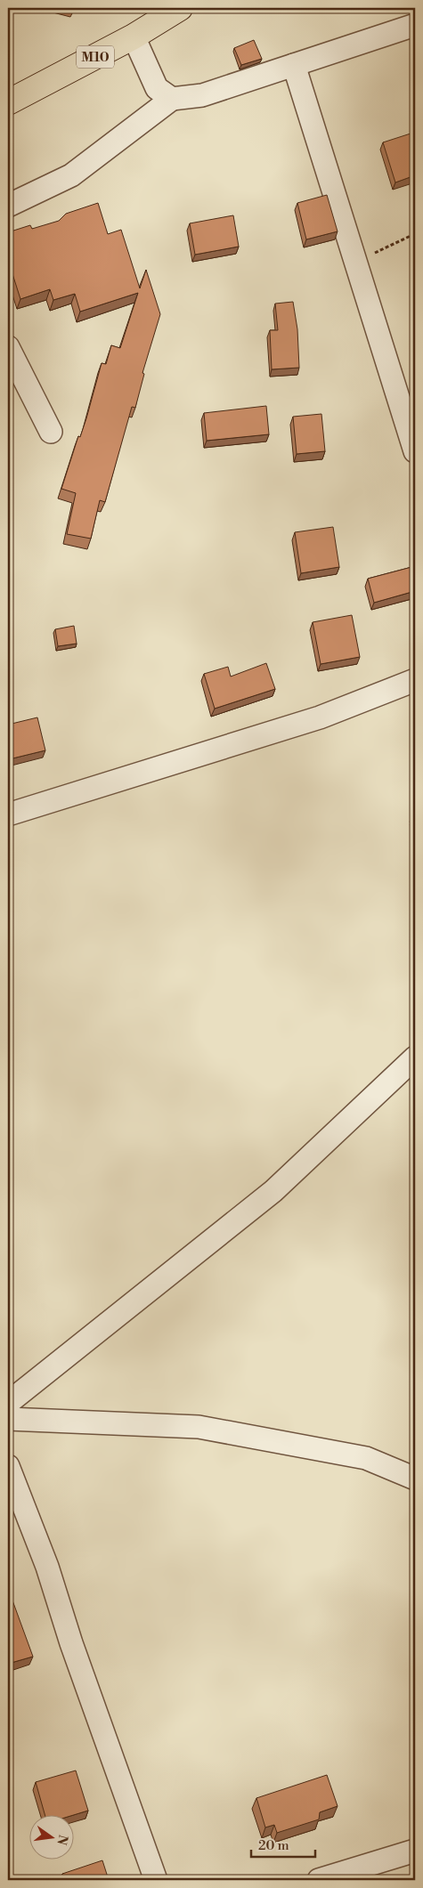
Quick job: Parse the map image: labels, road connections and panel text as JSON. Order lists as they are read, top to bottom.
{
  "streets": {
    "main road": ["M10"]
  },
  "scale_bar": "20 m",
  "north": "right"
}
